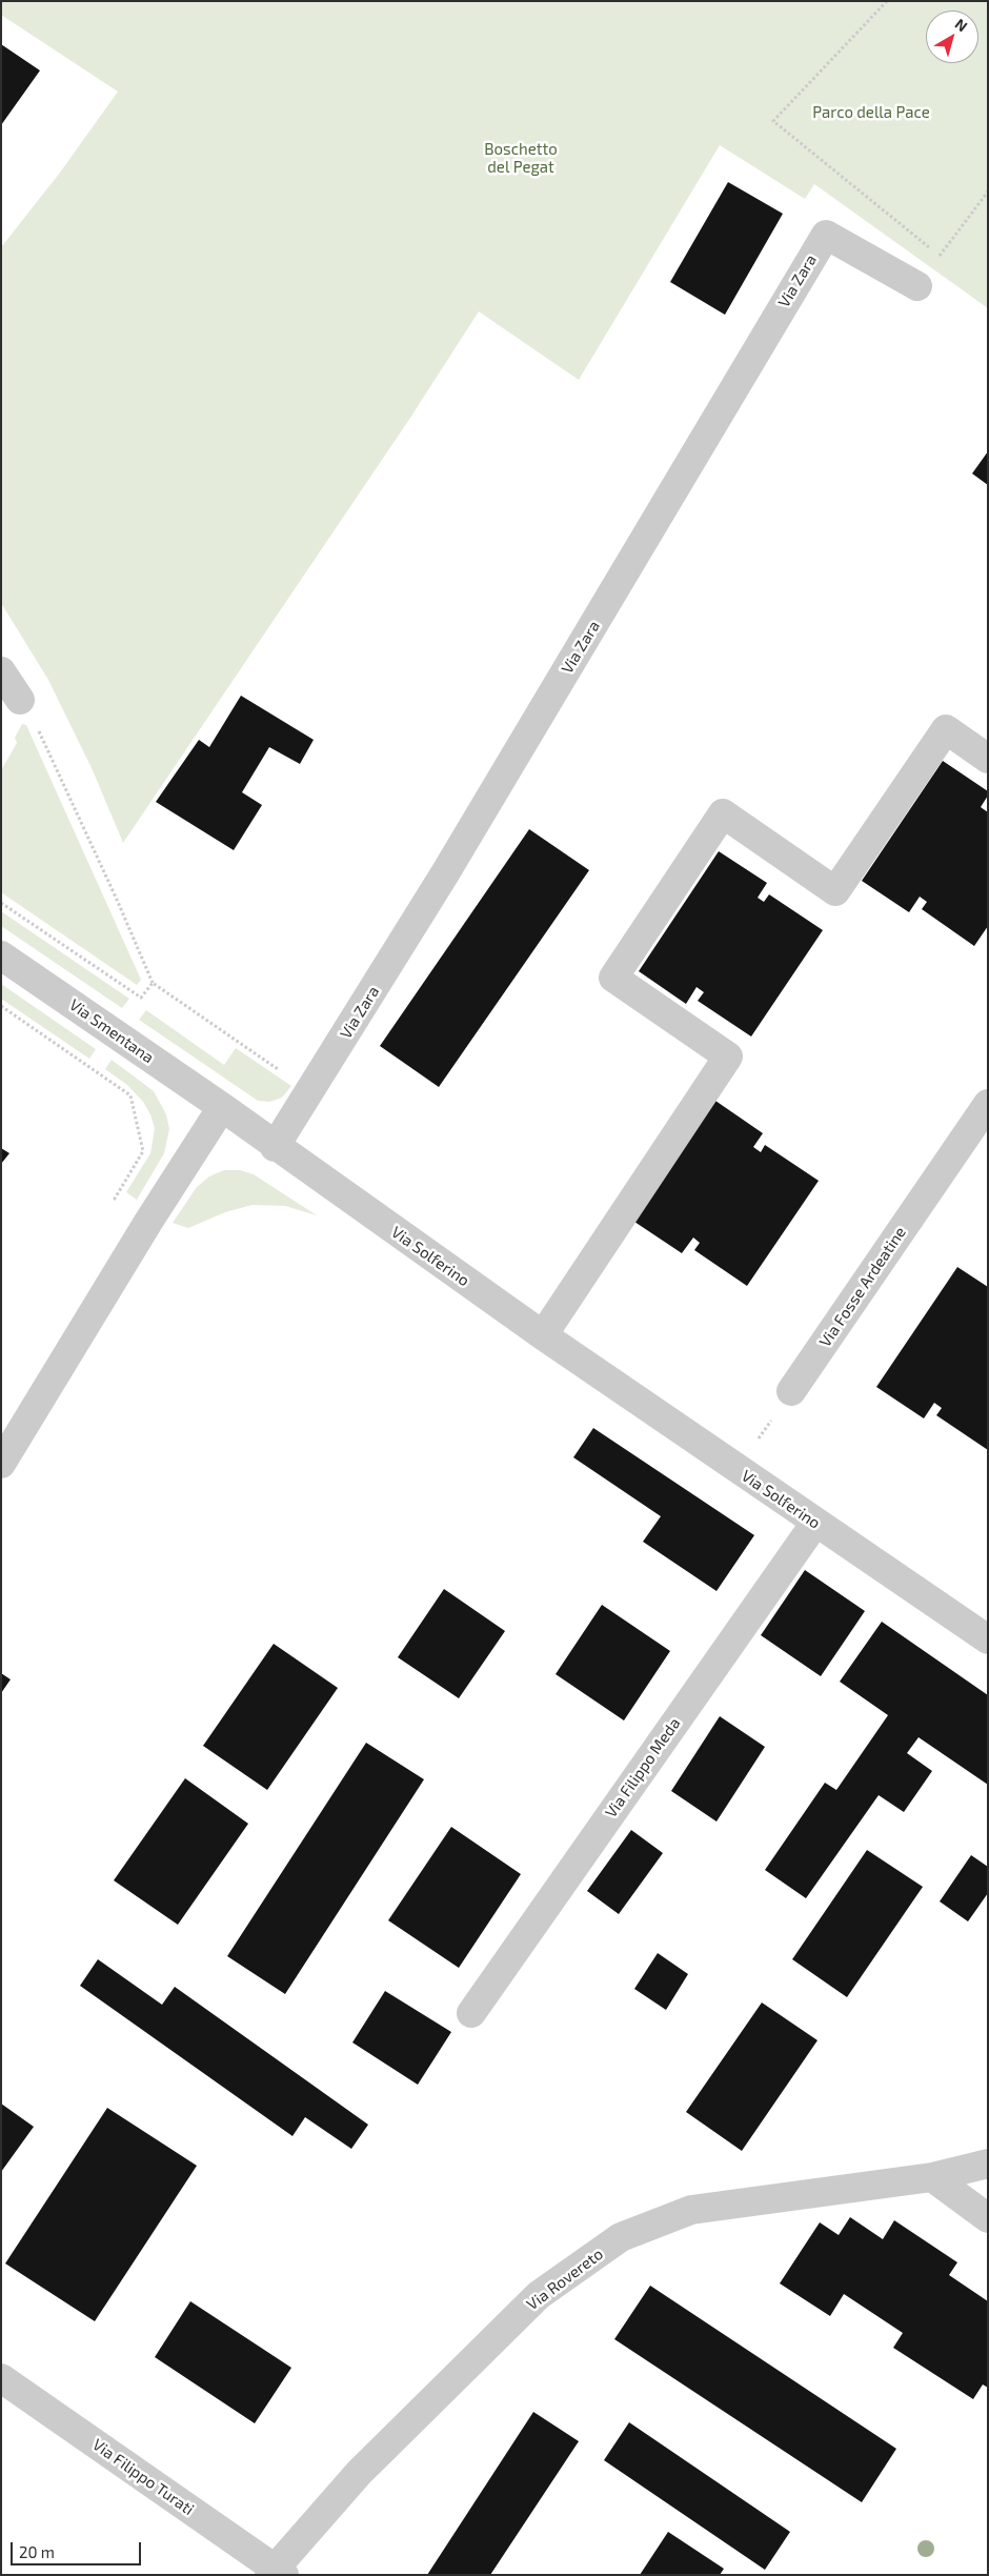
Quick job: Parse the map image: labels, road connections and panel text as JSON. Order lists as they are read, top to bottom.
{
  "streets": {
    "street": [
      "Via Zara",
      "Via Smentana",
      "Via Solferino",
      "Via Fosse Ardeatine",
      "Via Filippo Meda",
      "Via Rovereto",
      "Via Filippo Turati"
    ]
  },
  "crossings": [
    ["Via Zara", "Via Solferino"],
    ["Via Smentana", "Via Solferino"],
    ["Via Solferino", "Via Filippo Meda"],
    ["Via Rovereto", "Via Filippo Turati"]
  ],
  "parks": ["Parco della Pace", "Boschetto del Pegat"],
  "scale_bar": "20 m",
  "north": "top right"
}
